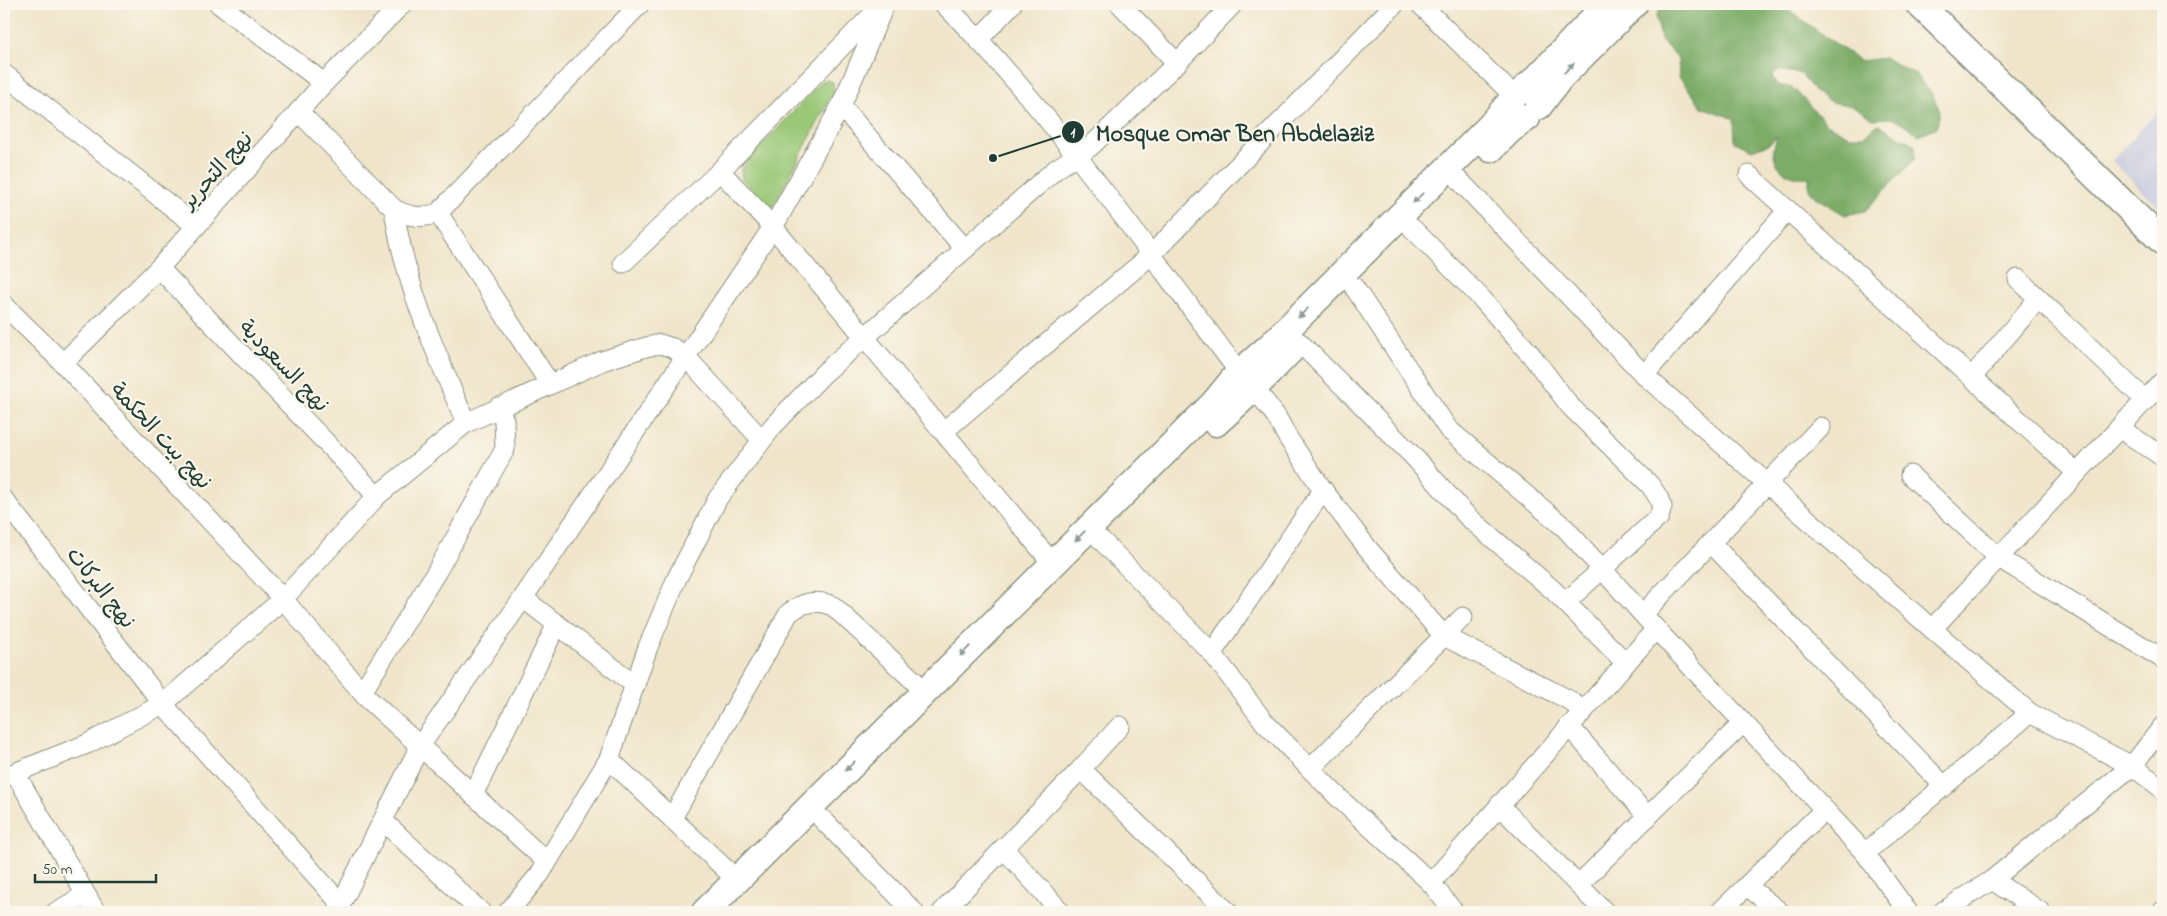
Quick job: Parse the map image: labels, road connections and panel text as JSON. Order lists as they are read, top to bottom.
{
  "streets": {
    "street": [
      "نهج التحرير",
      "نهج السعودية",
      "نهج بيت الحكمة",
      "نهج البركات"
    ]
  },
  "crossings": [
    ["نهج التحرير", "نهج السعودية"],
    ["نهج التحرير", "نهج بيت الحكمة"]
  ],
  "places": ["Mosque Omar Ben Abdelaziz"],
  "scale_bar": "50 m"
}
